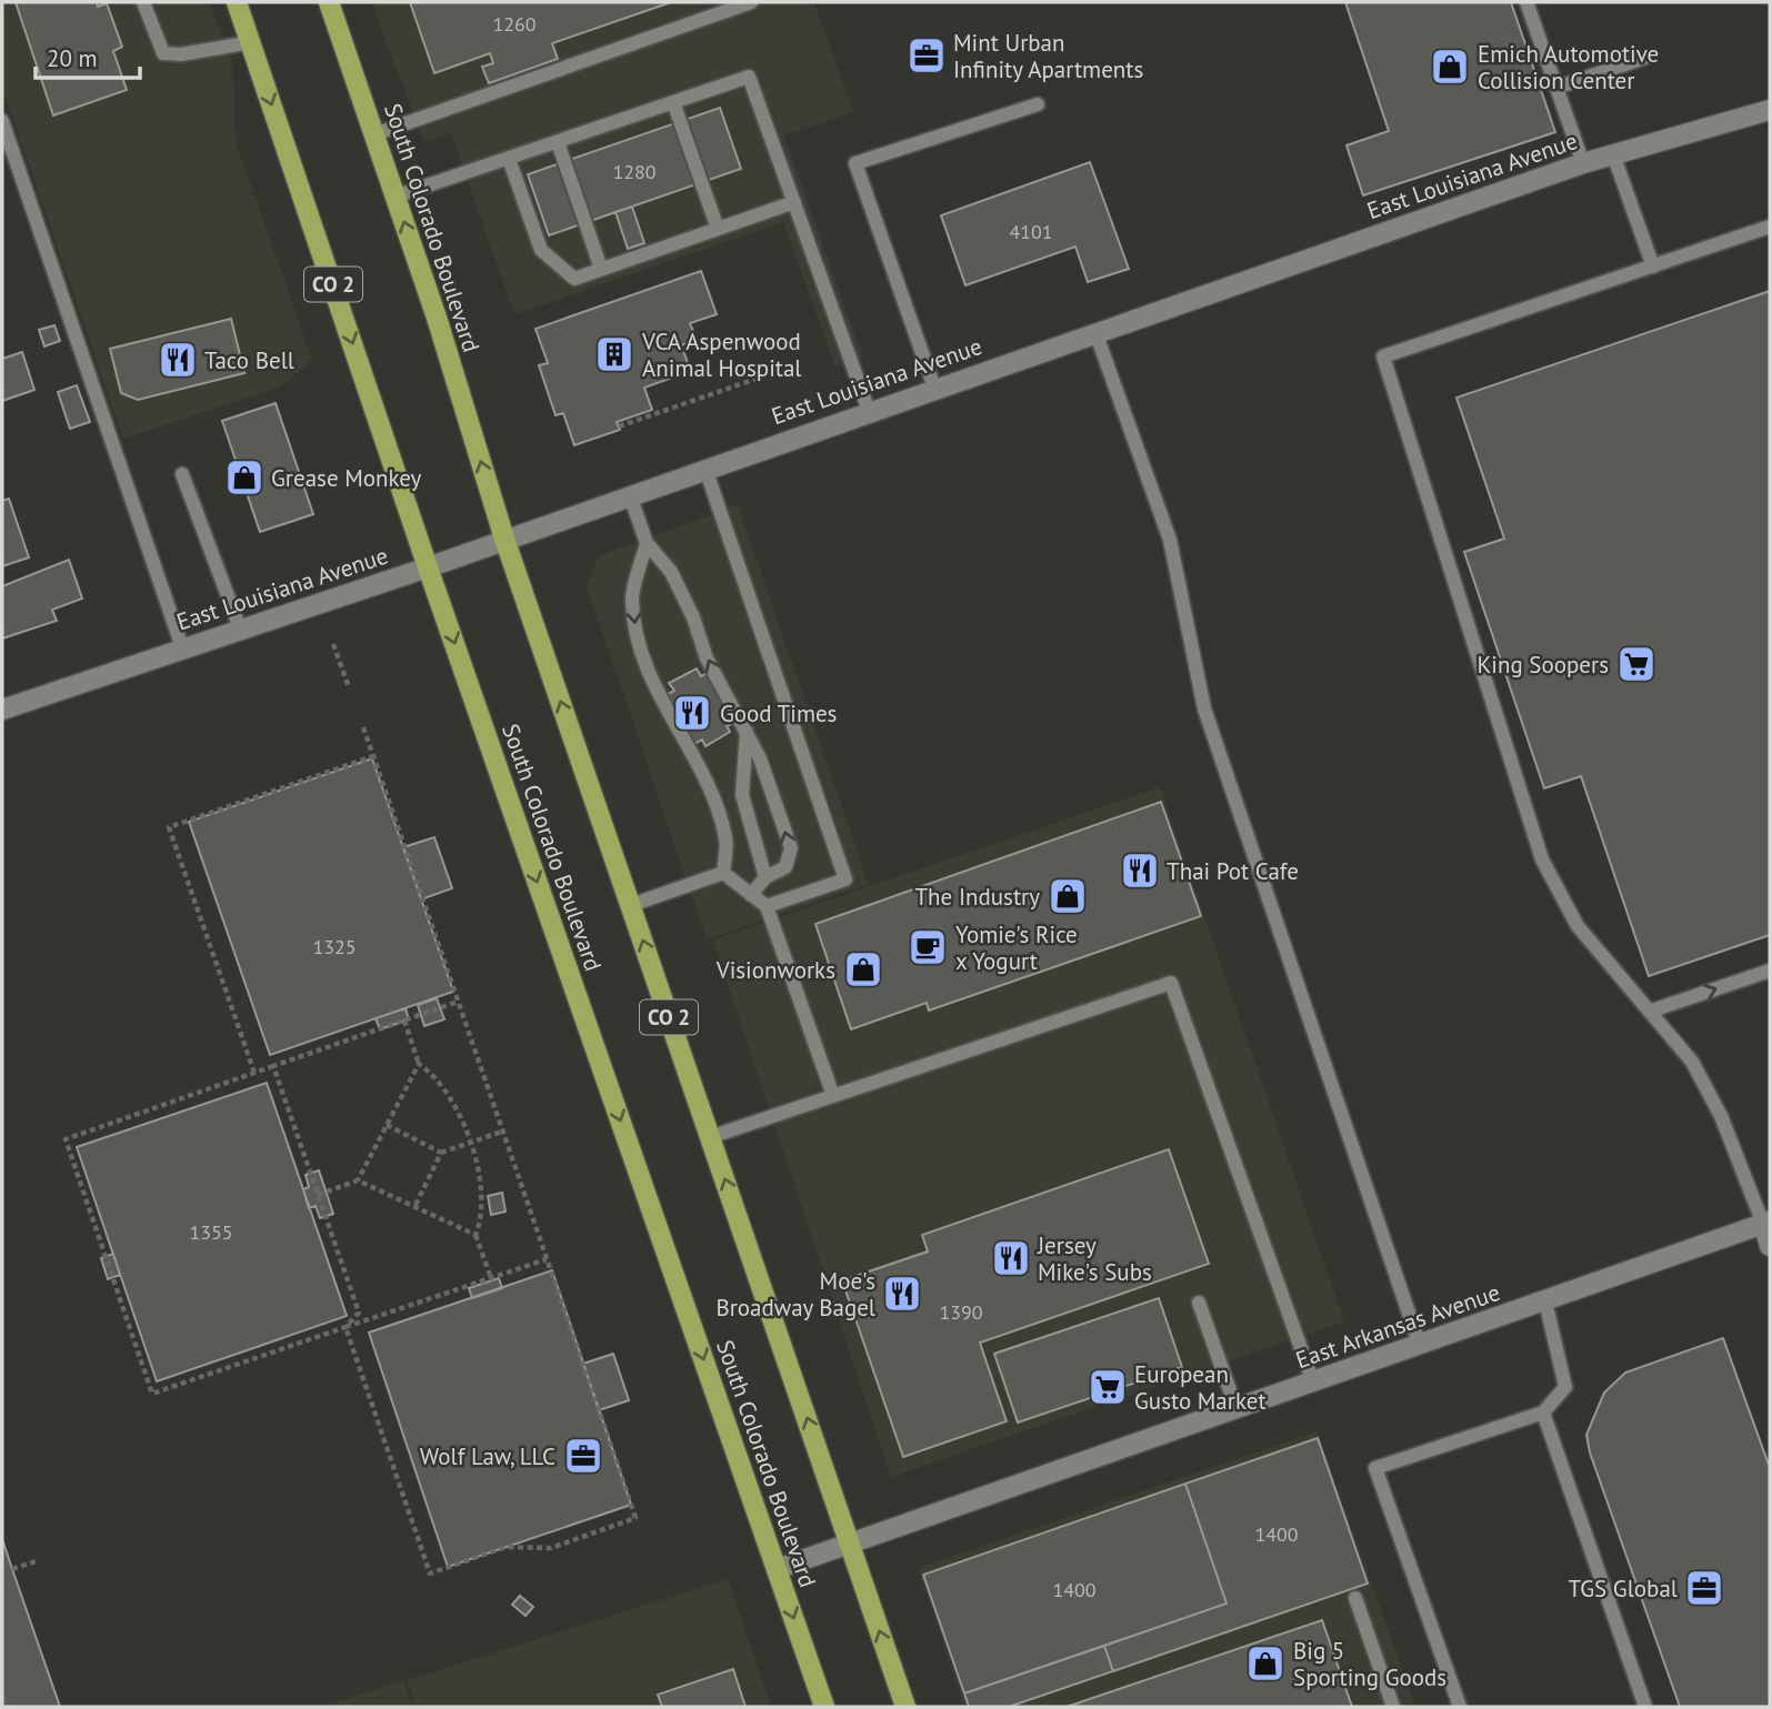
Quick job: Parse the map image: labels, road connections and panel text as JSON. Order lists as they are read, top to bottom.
{
  "streets": {
    "main road": ["South Colorado Boulevard", "CO 2"],
    "street": ["East Louisiana Avenue", "East Arkansas Avenue"]
  },
  "crossings": [
    ["East Louisiana Avenue", "South Colorado Boulevard"],
    ["South Colorado Boulevard", "East Arkansas Avenue"]
  ],
  "places": {
    "office": ["Mint Urban Infinity Apartments", "Wolf Law, LLC", "TGS Global"],
    "shop": [
      "Emich Automotive Collision Center",
      "Grease Monkey",
      "The Industry",
      "Visionworks",
      "Big 5 Sporting Goods"
    ],
    "building": ["VCA Aspenwood Animal Hospital"],
    "restaurant": [
      "Taco Bell",
      "Good Times",
      "Thai Pot Cafe",
      "Jersey Mike's Subs",
      "Moe's Broadway Bagel"
    ],
    "supermarket": ["King Soopers", "European Gusto Market"],
    "cafe": ["Yomie's Rice x Yogurt"]
  },
  "house_numbers": [
    "1260",
    "1280",
    "4101",
    "1325",
    "1355",
    "1390",
    "1400",
    "1400"
  ],
  "scale_bar": "20 m"
}
